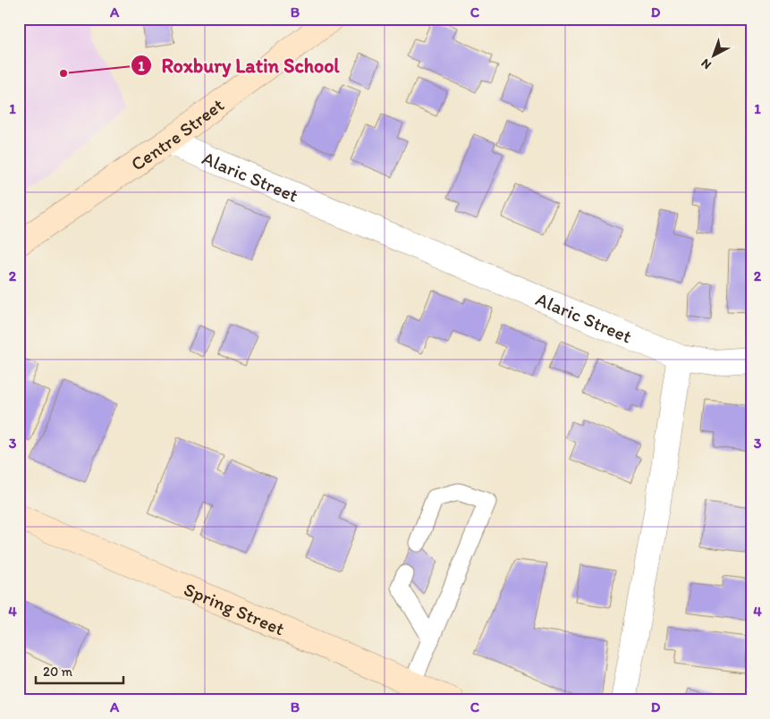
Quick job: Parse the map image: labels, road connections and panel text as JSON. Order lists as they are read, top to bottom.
{
  "streets": {
    "main road": ["Centre Street", "Spring Street"],
    "street": ["Alaric Street"]
  },
  "crossings": [
    ["Centre Street", "Alaric Street"]
  ],
  "places": ["Roxbury Latin School"],
  "scale_bar": "20 m",
  "north": "bottom left",
  "grid": {
    "columns": [
      "A",
      "B",
      "C",
      "D"
    ],
    "rows": [
      "1",
      "2",
      "3",
      "4"
    ]
  }
}
